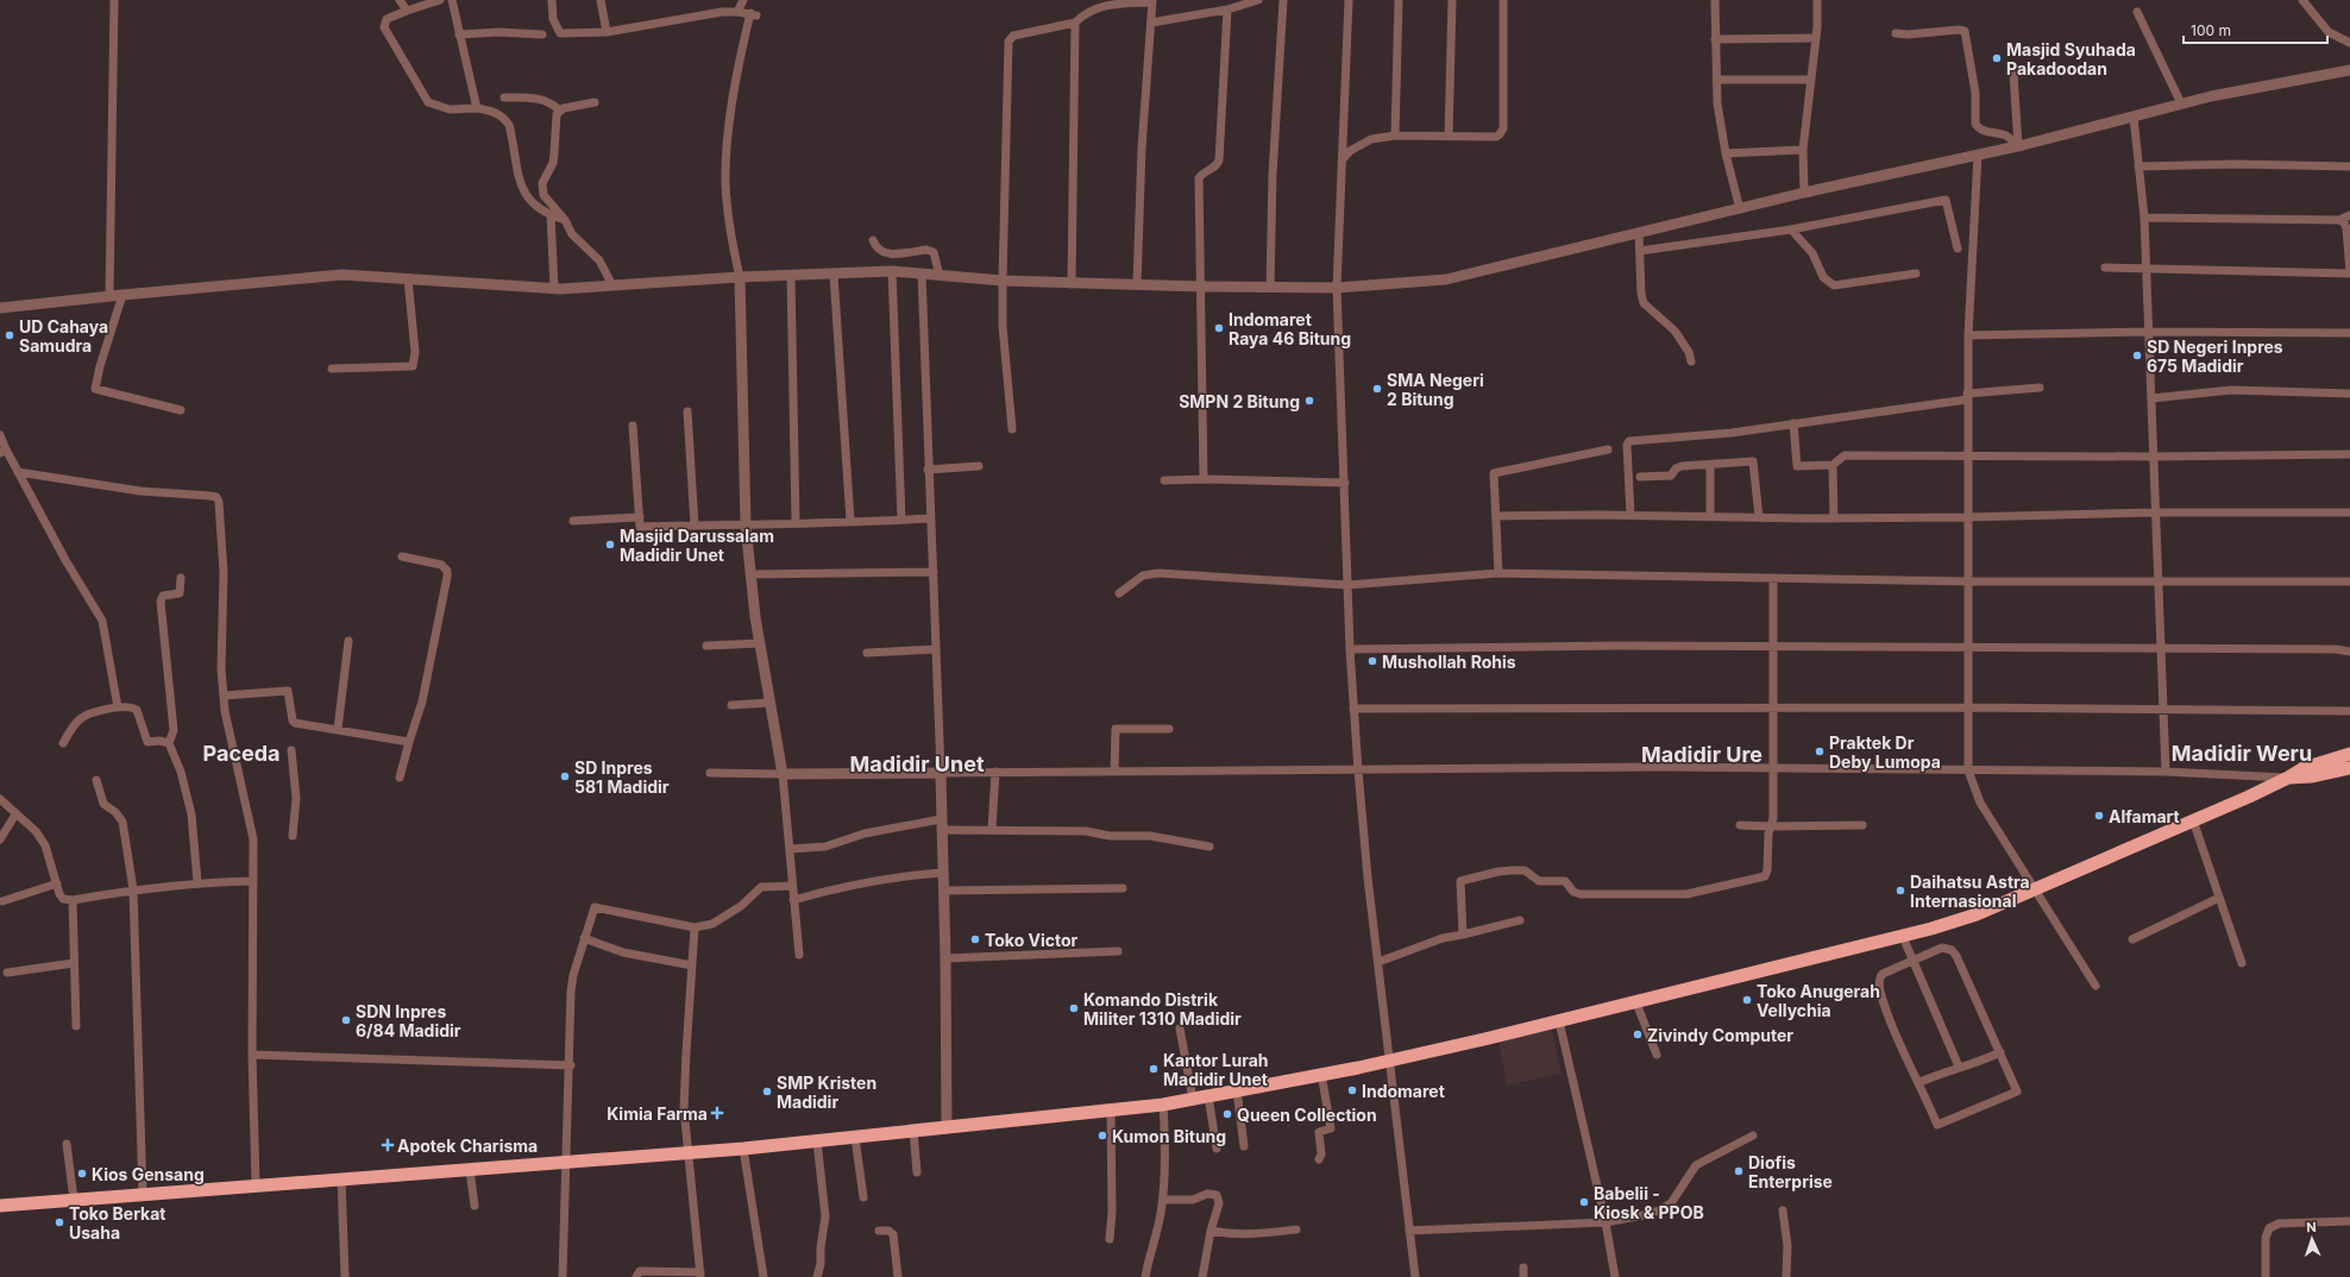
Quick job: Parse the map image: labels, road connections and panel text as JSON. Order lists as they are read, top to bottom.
{
  "districts": [
    "Paceda",
    "Madidir Weru",
    "Madidir Ure",
    "Madidir Unet"
  ],
  "places": {
    "other": [
      "Masjid Syuhada Pakadoodan",
      "Indomaret Raya 46 Bitung",
      "UD Cahaya Samudra",
      "SD Negeri Inpres 675 Madidir",
      "SMA Negeri 2 Bitung",
      "SMPN 2 Bitung",
      "Masjid Darussalam Madidir Unet",
      "Mushollah Rohis",
      "Praktek Dr Deby Lumopa",
      "SD Inpres 581 Madidir",
      "Alfamart",
      "Daihatsu Astra Internasional",
      "Toko Victor",
      "Toko Anugerah Vellychia",
      "Komando Distrik Militer 1310 Madidir",
      "SDN Inpres 6/84 Madidir",
      "Zivindy Computer",
      "Kantor Lurah Madidir Unet",
      "Indomaret",
      "SMP Kristen Madidir",
      "Queen Collection",
      "Kumon Bitung",
      "Diofis Enterprise",
      "Kios Gensang",
      "Babelii - Kiosk & PPOB",
      "Toko Berkat Usaha"
    ],
    "health": ["Kimia Farma", "Apotek Charisma"]
  },
  "scale_bar": "100 m",
  "north": "top"
}
